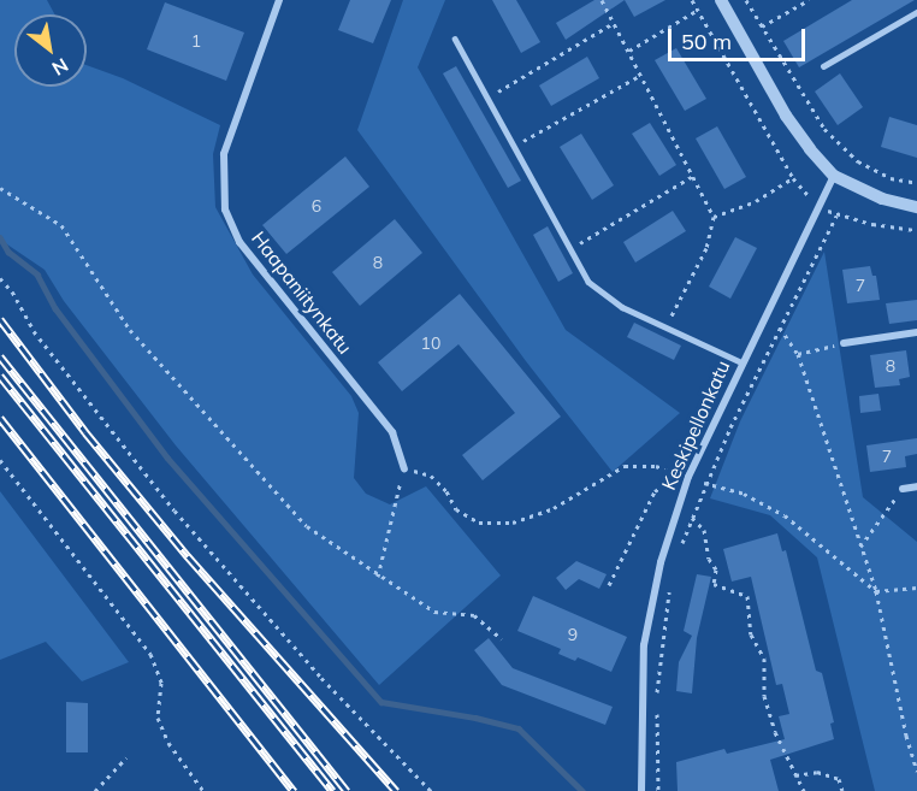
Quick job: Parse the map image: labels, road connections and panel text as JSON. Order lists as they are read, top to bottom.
{
  "streets": {
    "street": ["Haapaniitynkatu", "Keskipellonkatu"]
  },
  "house_numbers": [
    "1",
    "6",
    "8",
    "7",
    "10",
    "8",
    "7",
    "9"
  ],
  "scale_bar": "50 m",
  "north": "bottom right"
}
